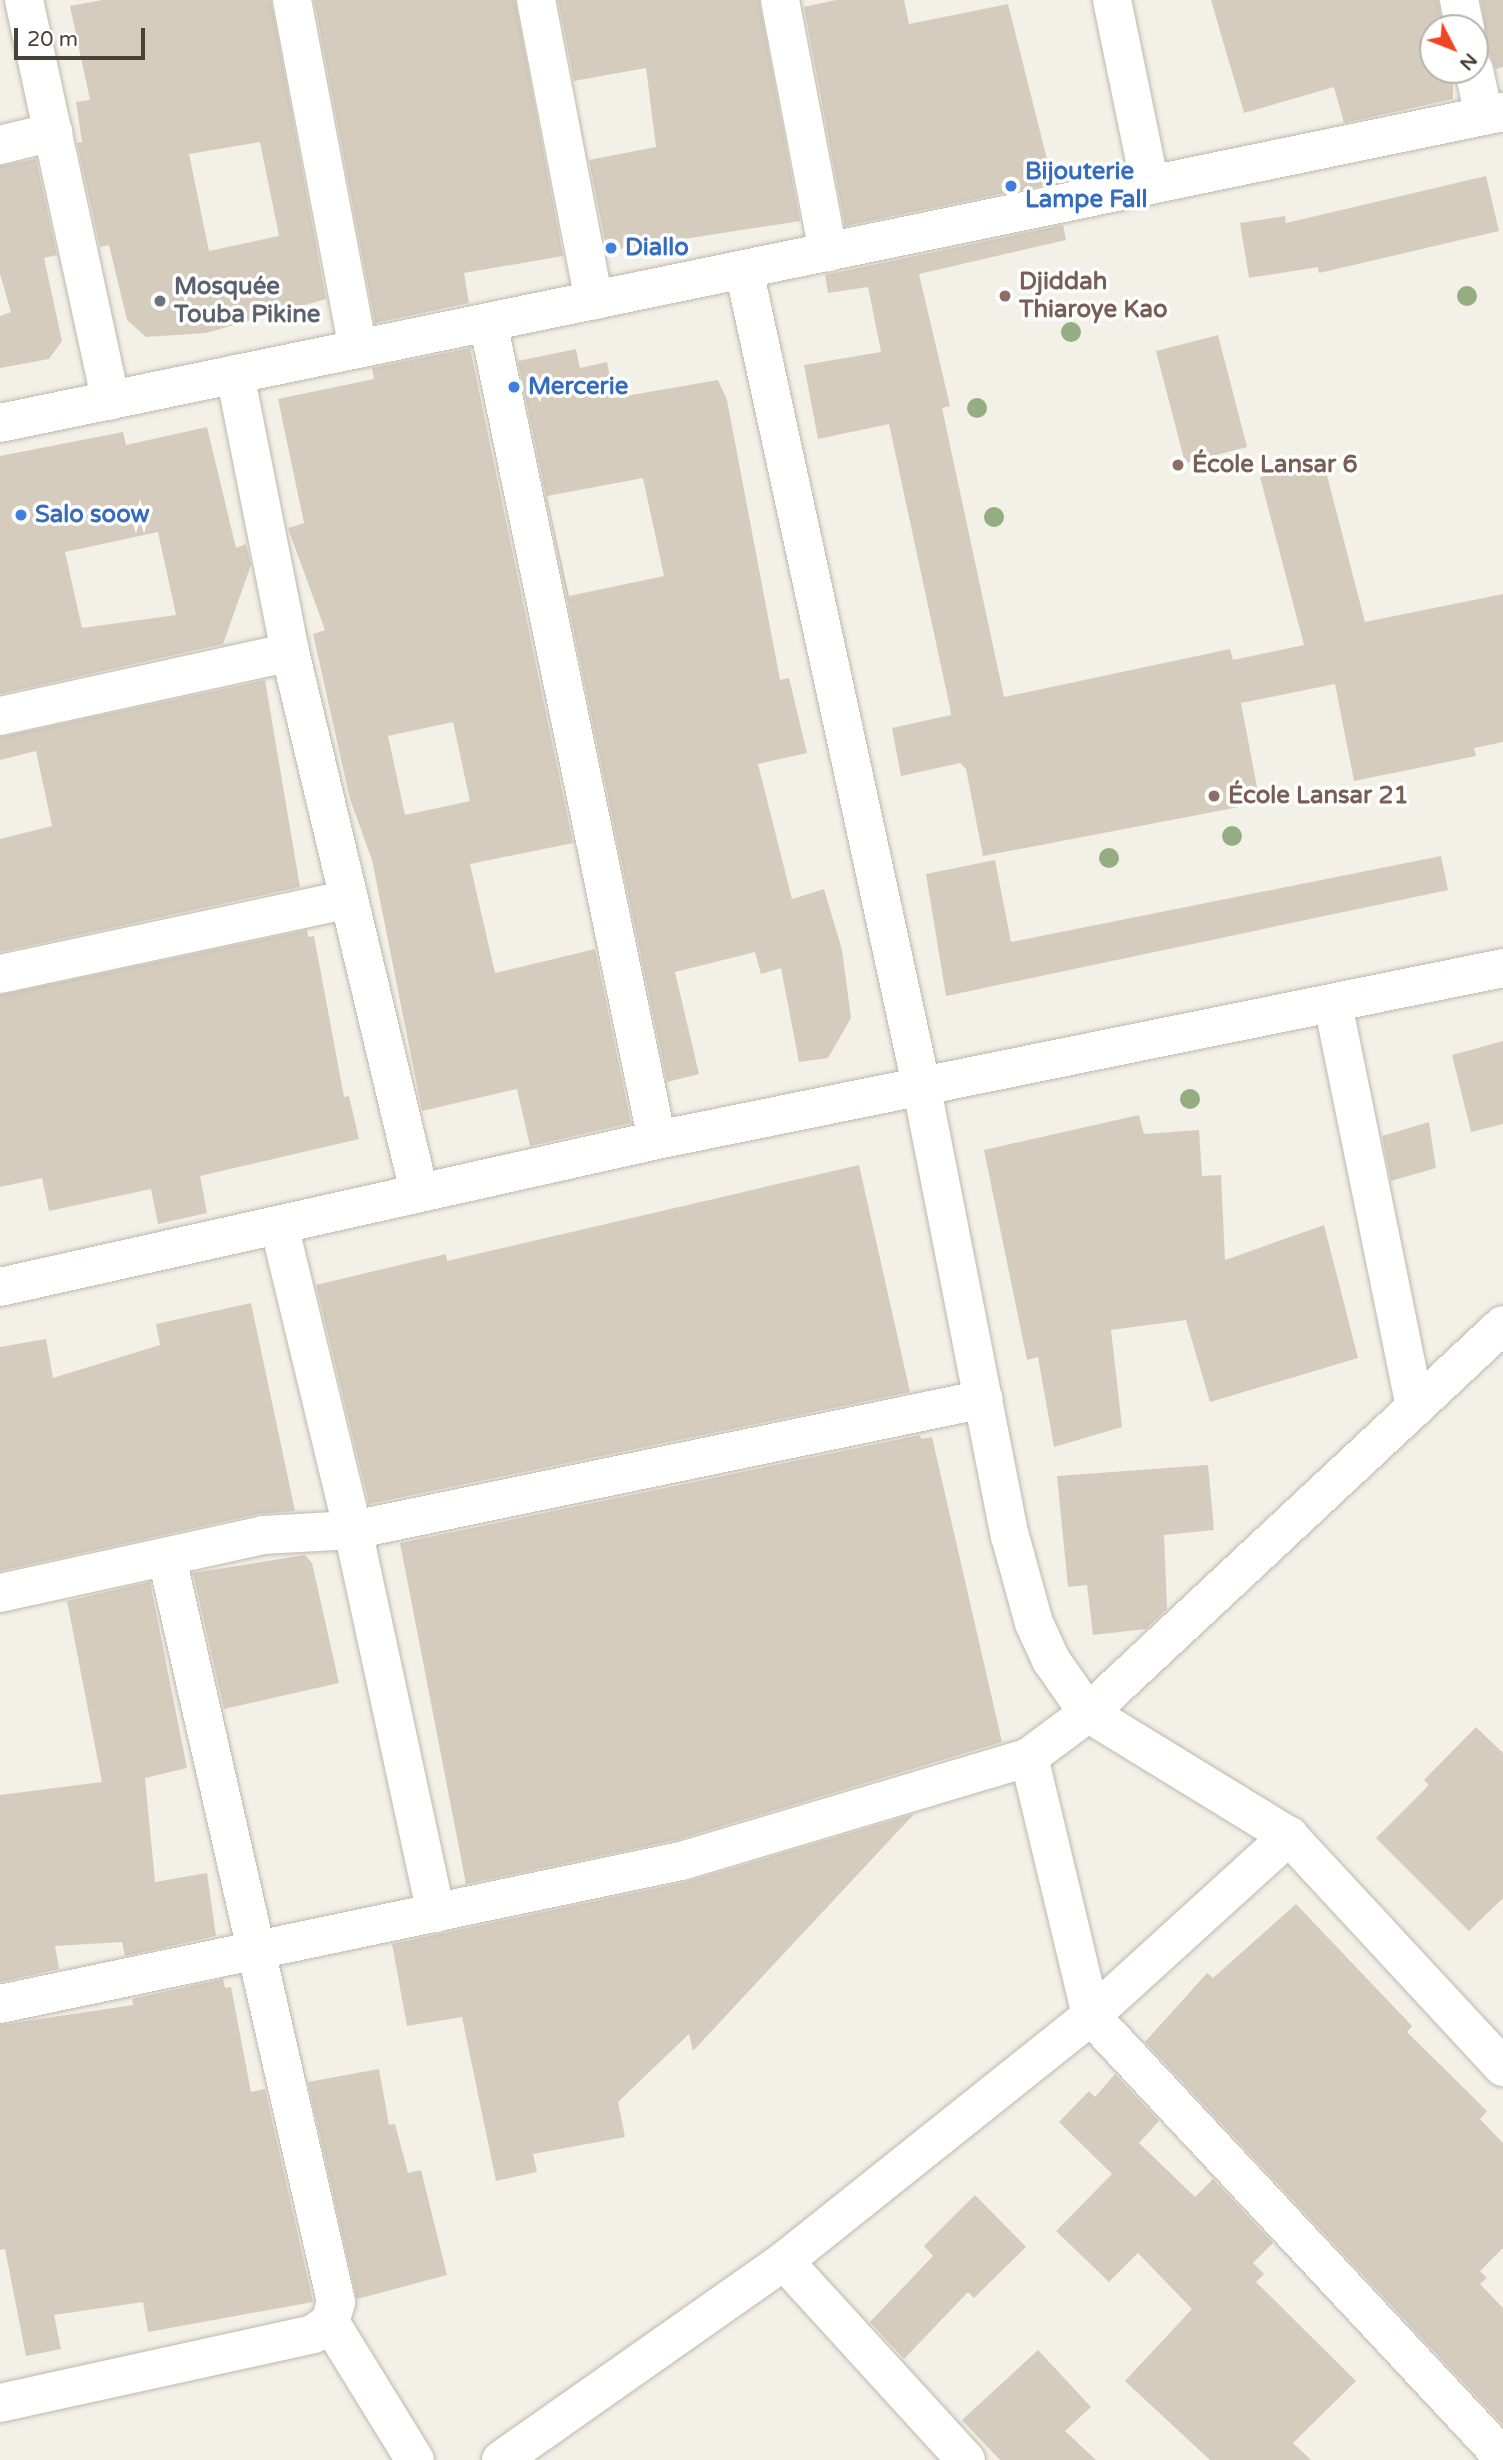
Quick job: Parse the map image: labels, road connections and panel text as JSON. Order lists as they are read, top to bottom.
{
  "places": [
    "Bijouterie Lampe Fall",
    "Diallo",
    "Djiddah Thiaroye Kao",
    "Mosquée Touba Pikine",
    "Mercerie",
    "École Lansar 6",
    "Salo soow",
    "École Lansar 21"
  ],
  "scale_bar": "20 m",
  "north": "bottom right"
}
